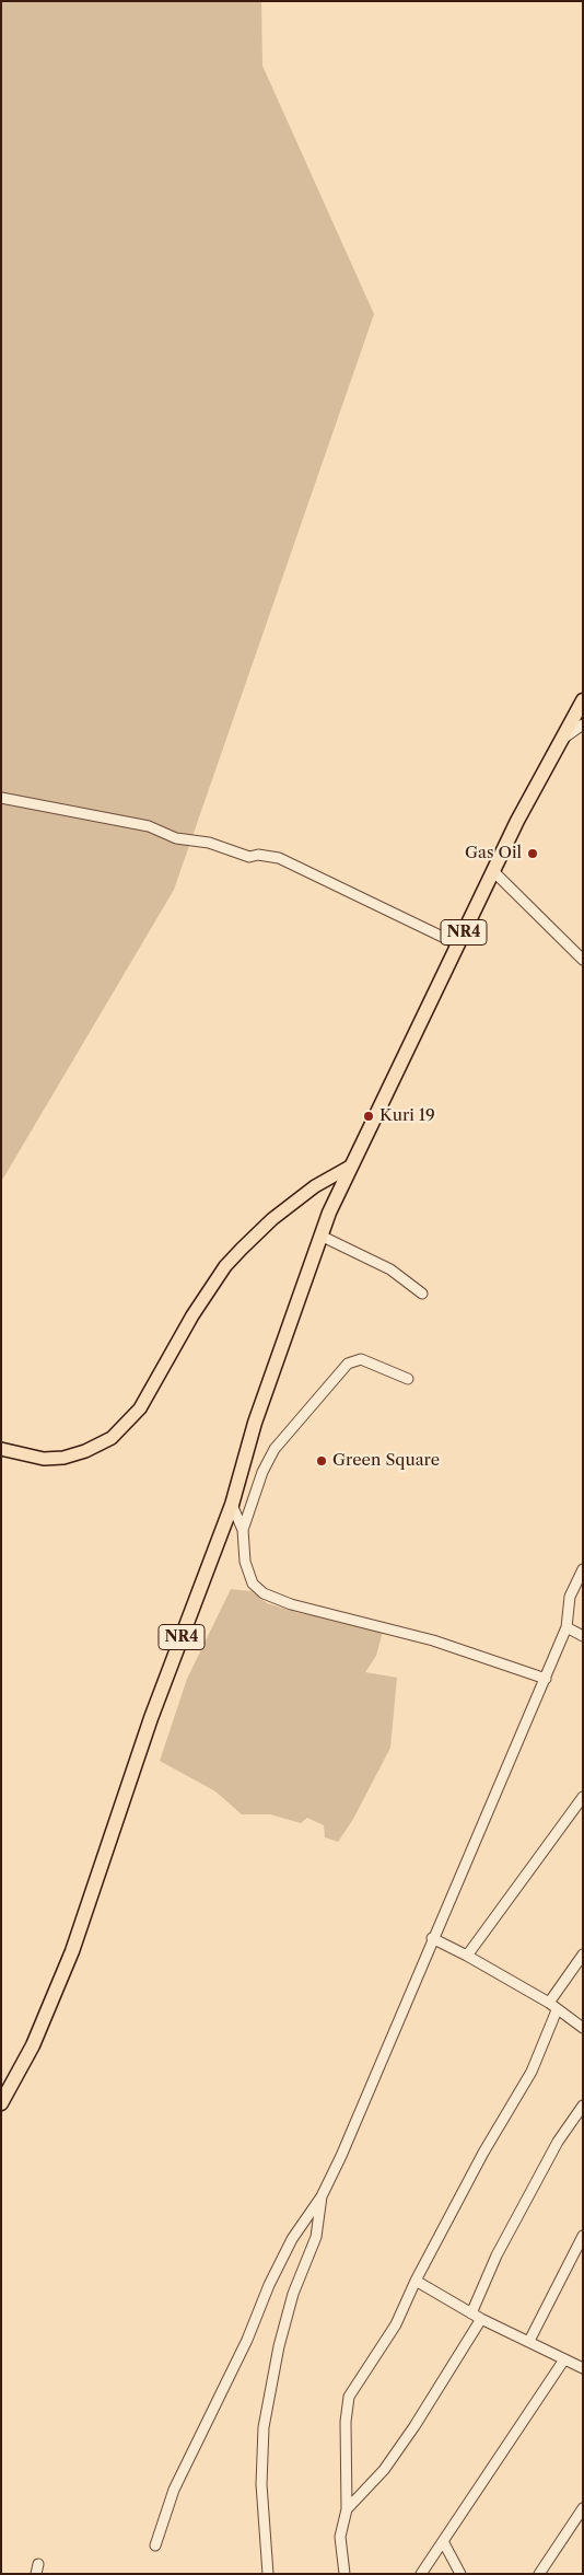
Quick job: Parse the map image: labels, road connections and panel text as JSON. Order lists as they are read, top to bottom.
{
  "streets": {
    "highway": ["NR4"]
  },
  "places": ["Gas Oil", "Kuri 19", "Green Square"]
}
